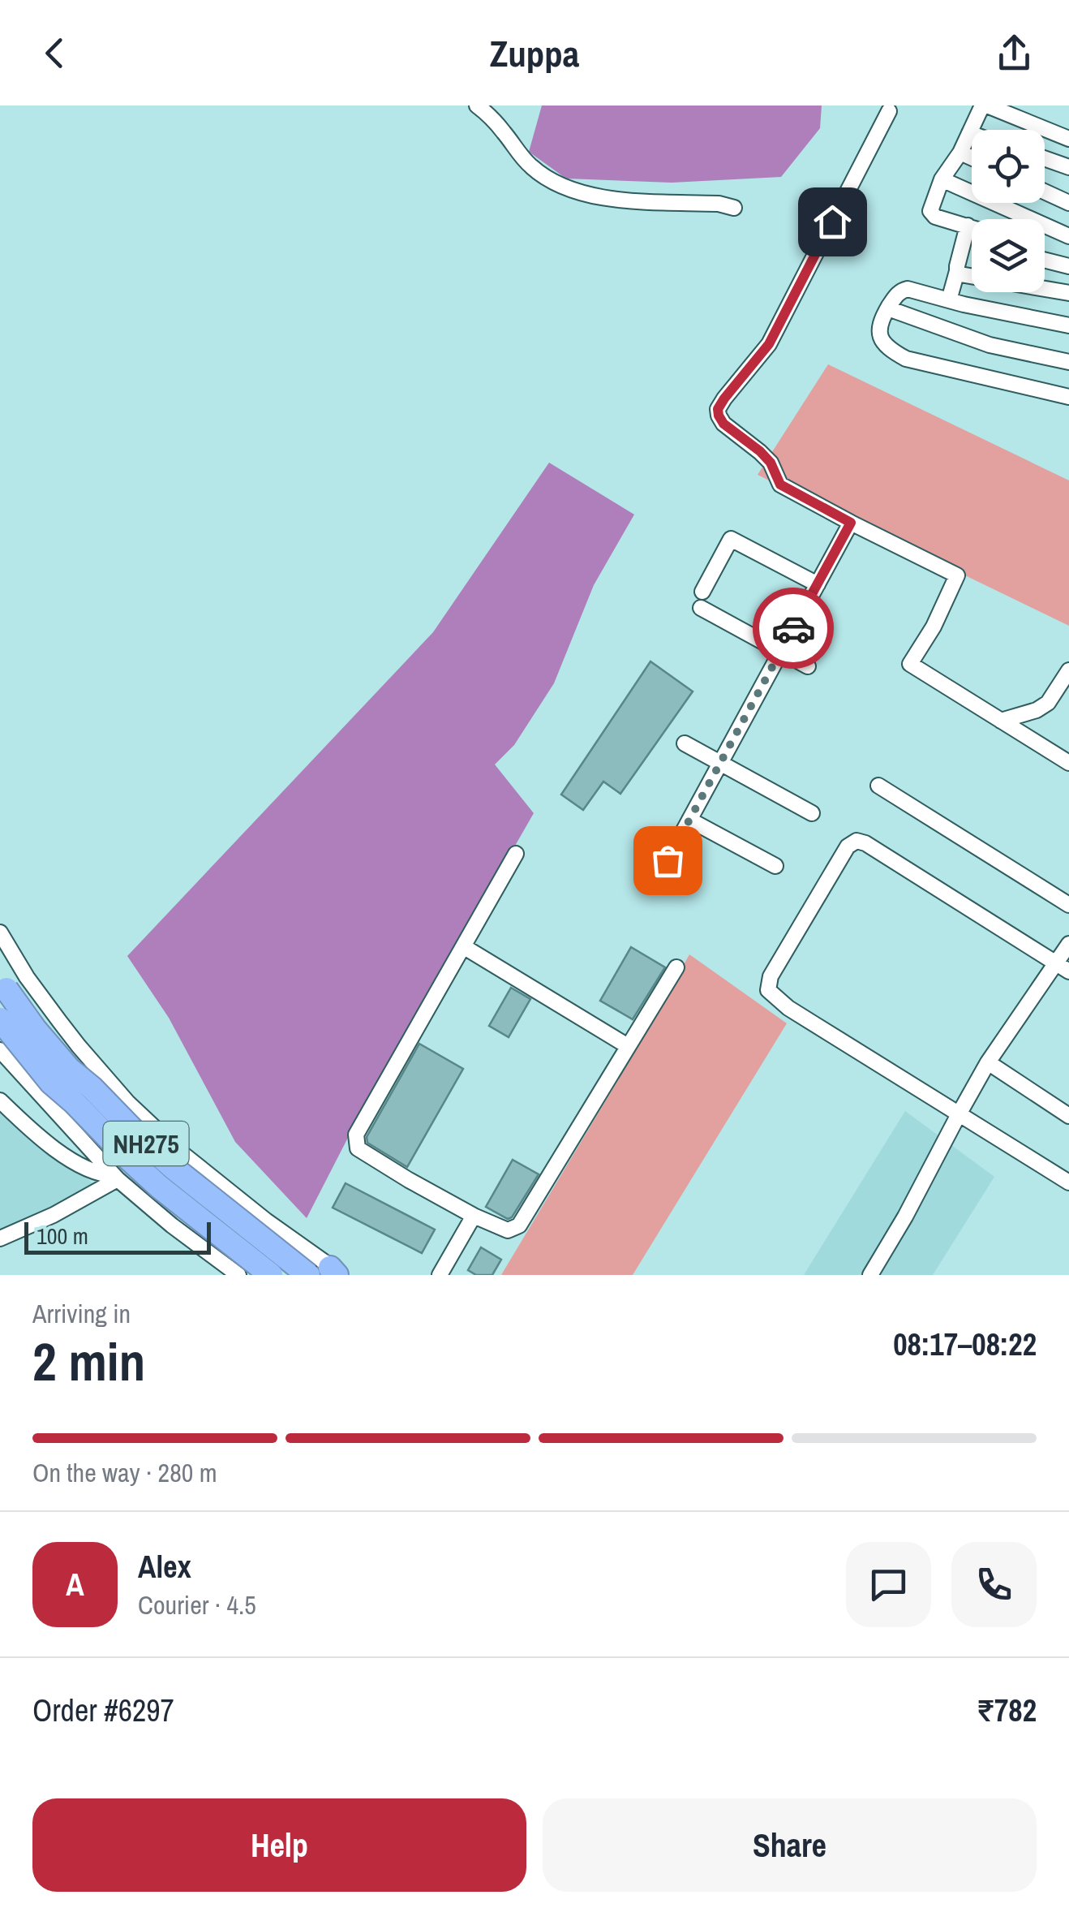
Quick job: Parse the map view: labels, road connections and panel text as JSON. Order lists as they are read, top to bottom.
{
  "streets": {
    "highway": ["NH275"]
  },
  "scale_bar": "100 m",
  "page": {
    "header": "Zuppa",
    "scale": "100 m",
    "heading": ["2 min", "Arriving in", "08:17–08:22"],
    "panel": [
      "Alex",
      "Courier · 4.5",
      "Order #6297",
      "₹782"
    ],
    "bar": "On the way · 280 m",
    "round": "A",
    "buttons": ["Help", "Share"]
  }
}
